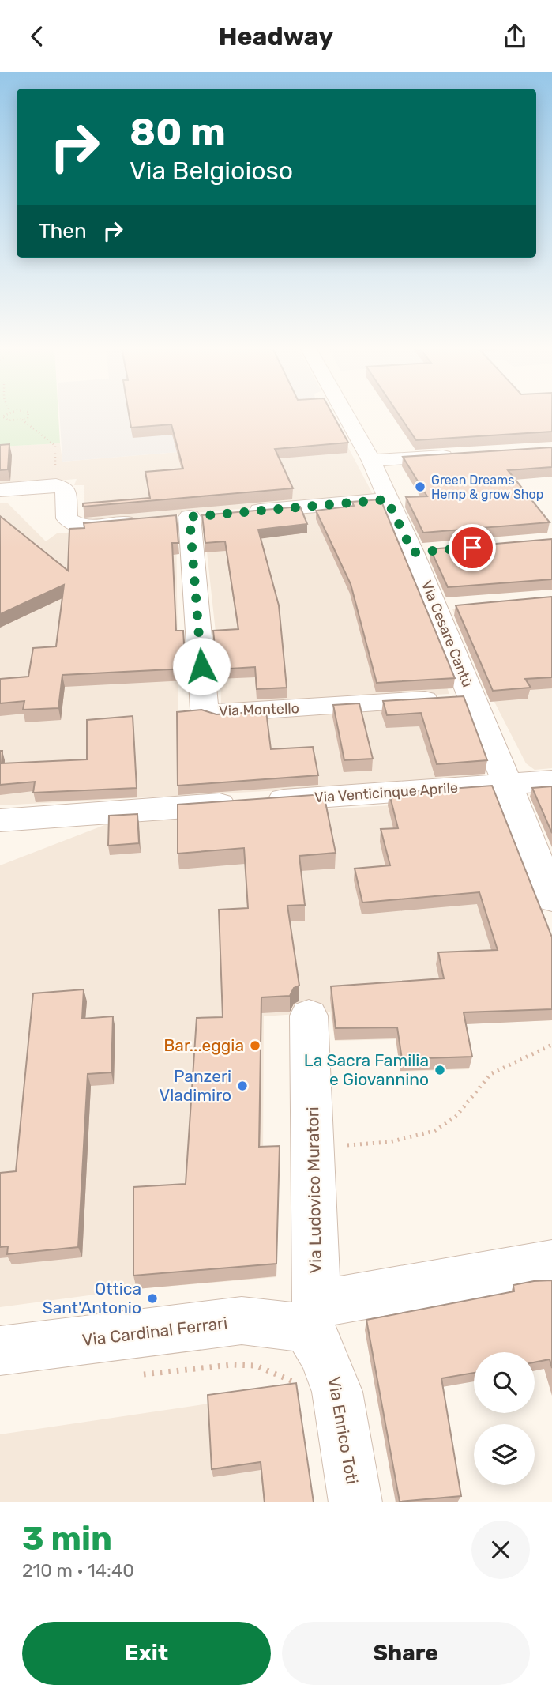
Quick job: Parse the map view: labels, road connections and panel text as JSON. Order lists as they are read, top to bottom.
{
  "streets": {
    "street": [
      "Via Cesare Cantù",
      "Via Montello",
      "Via Venticinque Aprile",
      "Via Ludovico Muratori",
      "Via Cardinal Ferrari",
      "Via Enrico Toti"
    ]
  },
  "crossings": [
    ["Via Cesare Cantù", "Via Montello"],
    ["Via Cesare Cantù", "Via Venticinque Aprile"],
    ["Via Ludovico Muratori", "Via Cardinal Ferrari"],
    ["Via Ludovico Muratori", "Via Enrico Toti"],
    ["Via Cardinal Ferrari", "Via Enrico Toti"]
  ],
  "places": [
    "Green Dreams Hemp & grow Shop",
    "Bar...eggia",
    "La Sacra Familia e Giovannino",
    "Panzeri Vladimiro",
    "Ottica Sant'Antonio"
  ],
  "page": {
    "header": "Headway",
    "turn": ["80 m", "Via Belgioioso"],
    "then": "Then",
    "heading": ["3 min", "210 m · 14:40"],
    "buttons": ["Exit", "Share"]
  }
}
